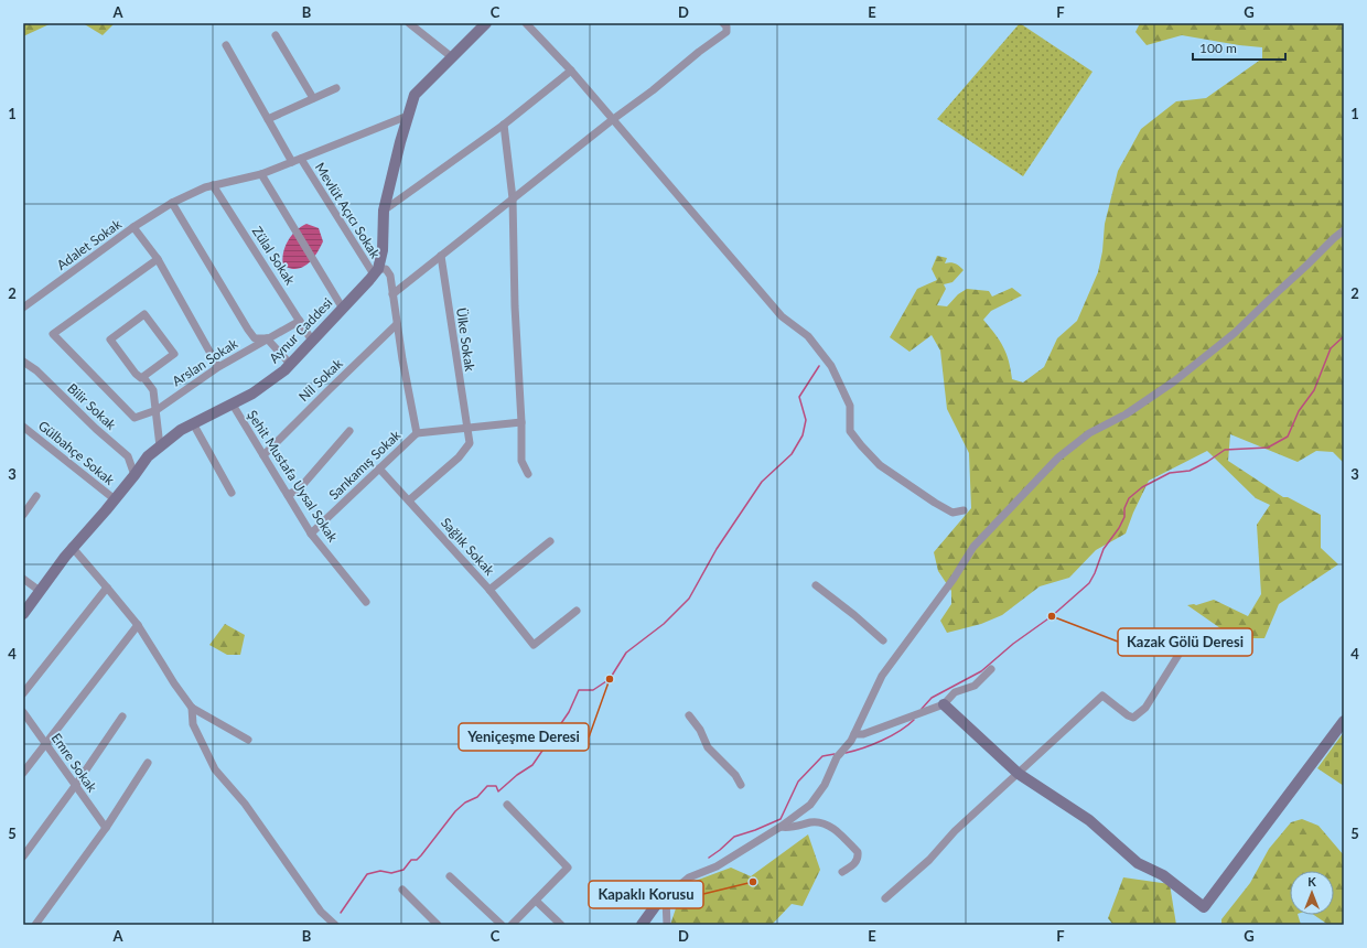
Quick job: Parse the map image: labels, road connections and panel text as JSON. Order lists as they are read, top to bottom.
{
  "streets": {
    "street": [
      "Mevlüt Açıcı Sokak",
      "Adalet Sokak",
      "Zülal Sokak",
      "Aynur Caddesi",
      "Ülke Sokak",
      "Arslan Sokak",
      "Nil Sokak",
      "Bilir Sokak",
      "Gülbahçe Sokak",
      "Sarıkamış Sokak",
      "Şehit Mustafa Uysal Sokak",
      "Sağlık Sokak",
      "Emre Sokak"
    ]
  },
  "crossings": [
    ["Mevlüt Açıcı Sokak", "Adalet Sokak"],
    ["Mevlüt Açıcı Sokak", "Aynur Caddesi"],
    ["Adalet Sokak", "Zülal Sokak"],
    ["Zülal Sokak", "Aynur Caddesi"],
    ["Zülal Sokak", "Arslan Sokak"],
    ["Aynur Caddesi", "Bilir Sokak"],
    ["Aynur Caddesi", "Gülbahçe Sokak"],
    ["Aynur Caddesi", "Şehit Mustafa Uysal Sokak"],
    ["Ülke Sokak", "Sarıkamış Sokak"],
    ["Ülke Sokak", "Sağlık Sokak"],
    ["Nil Sokak", "Şehit Mustafa Uysal Sokak"],
    ["Sarıkamış Sokak", "Şehit Mustafa Uysal Sokak"],
    ["Sarıkamış Sokak", "Sağlık Sokak"]
  ],
  "places": ["Kazak Gölü Deresi", "Yeniçeşme Deresi", "Kapaklı Korusu"],
  "scale_bar": "100 m",
  "north": "top",
  "grid": {
    "columns": [
      "A",
      "B",
      "C",
      "D",
      "E",
      "F",
      "G"
    ],
    "rows": [
      "1",
      "2",
      "3",
      "4",
      "5"
    ]
  }
}
